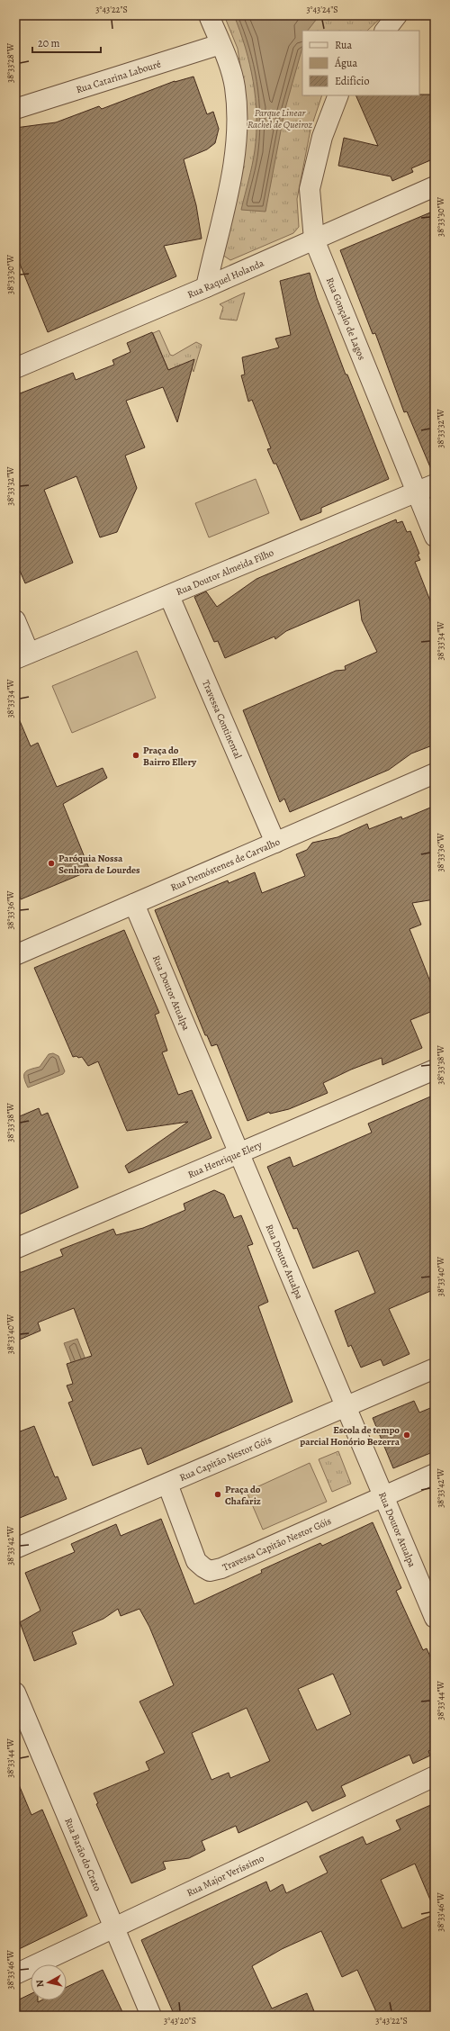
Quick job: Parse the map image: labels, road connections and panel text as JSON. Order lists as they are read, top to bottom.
{
  "streets": {
    "street": [
      "Rua Catarina Labouré",
      "Rua Raquel Holanda",
      "Rua Gonçalo de Lagos",
      "Rua Doutor Almeida Filho",
      "Travessa Continental",
      "Rua Demóstenes de Carvalho",
      "Rua Doutor Atualpa",
      "Rua Henrique Elery",
      "Rua Capitão Nestor Góis",
      "Travessa Capitão Nestor Góis",
      "Rua Barão do Crato",
      "Rua Major Veríssimo"
    ]
  },
  "crossings": [
    ["Rua Raquel Holanda", "Rua Gonçalo de Lagos"],
    ["Rua Gonçalo de Lagos", "Rua Doutor Almeida Filho"],
    ["Rua Doutor Almeida Filho", "Travessa Continental"],
    ["Travessa Continental", "Rua Demóstenes de Carvalho"],
    ["Rua Demóstenes de Carvalho", "Rua Doutor Atualpa"],
    ["Rua Doutor Atualpa", "Rua Henrique Elery"],
    ["Rua Doutor Atualpa", "Rua Capitão Nestor Góis"],
    ["Rua Doutor Atualpa", "Travessa Capitão Nestor Góis"],
    ["Rua Capitão Nestor Góis", "Travessa Capitão Nestor Góis"],
    ["Rua Barão do Crato", "Rua Major Veríssimo"]
  ],
  "parks": ["Parque Linear Rachel de Queiroz"],
  "places": [
    "Praça do Bairro Ellery",
    "Paróquia Nossa Senhora de Lourdes",
    "Escola de tempo parcial Honório Bezerra",
    "Praça do Chafariz"
  ],
  "legend": ["Rua", "Água", "Edifício"],
  "scale_bar": "20 m",
  "north": "left",
  "coordinates": [
    "3°43'22\"S",
    "3°43'24\"S",
    "38°33'28\"W",
    "38°33'30\"W",
    "38°33'32\"W",
    "38°33'34\"W",
    "38°33'36\"W",
    "38°33'38\"W",
    "38°33'40\"W",
    "38°33'42\"W",
    "38°33'44\"W",
    "38°33'46\"W",
    "3°43'20\"S"
  ]
}
